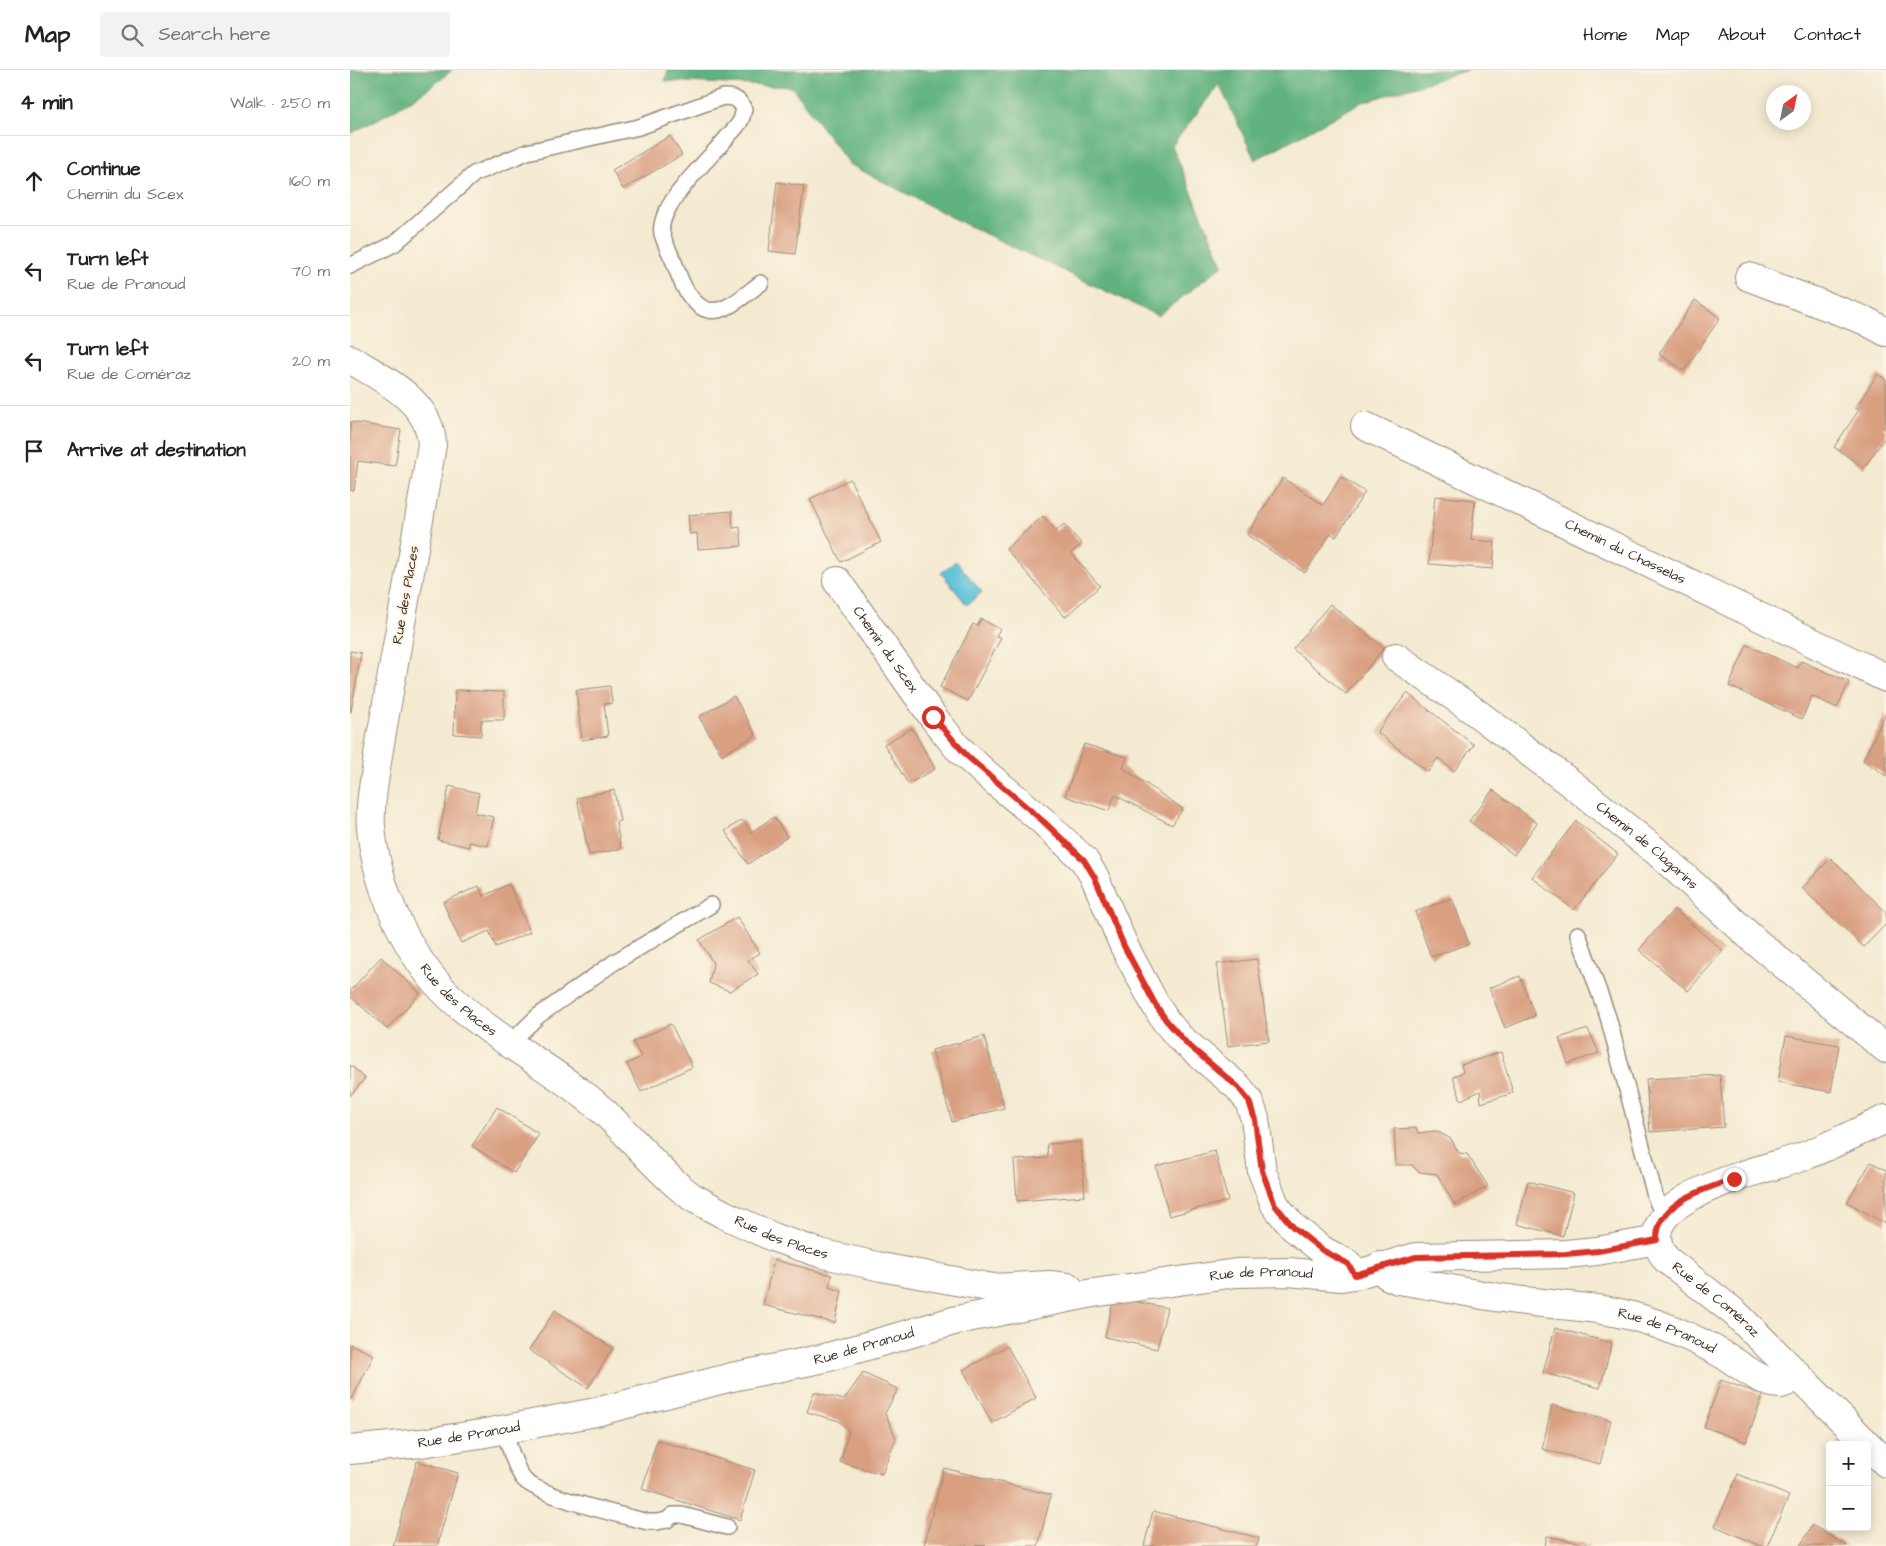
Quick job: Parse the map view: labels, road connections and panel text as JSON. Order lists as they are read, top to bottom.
{
  "streets": {
    "street": [
      "Chemin du Chasselas",
      "Rue des Places",
      "Chemin du Scex",
      "Chemin de Clagarins",
      "Rue de Pranoud",
      "Rue de Coméraz"
    ]
  },
  "crossings": [
    ["Rue des Places", "Rue de Pranoud"],
    ["Chemin du Scex", "Rue de Pranoud"],
    ["Rue de Pranoud", "Rue de Coméraz"]
  ],
  "north": "top right",
  "page": {
    "header": "Map",
    "search": "Search here",
    "nav": [
      "Home",
      "Map",
      "About",
      "Contact"
    ],
    "heading": ["4 min", "Walk · 250 m"],
    "list": [
      ["Continue", "Chemin du Scex", "160 m"],
      ["Turn left", "Rue de Pranoud", "70 m"],
      ["Turn left", "Rue de Coméraz", "20 m"],
      "Arrive at destination"
    ],
    "map_buttons": ["+", "−"]
  }
}
